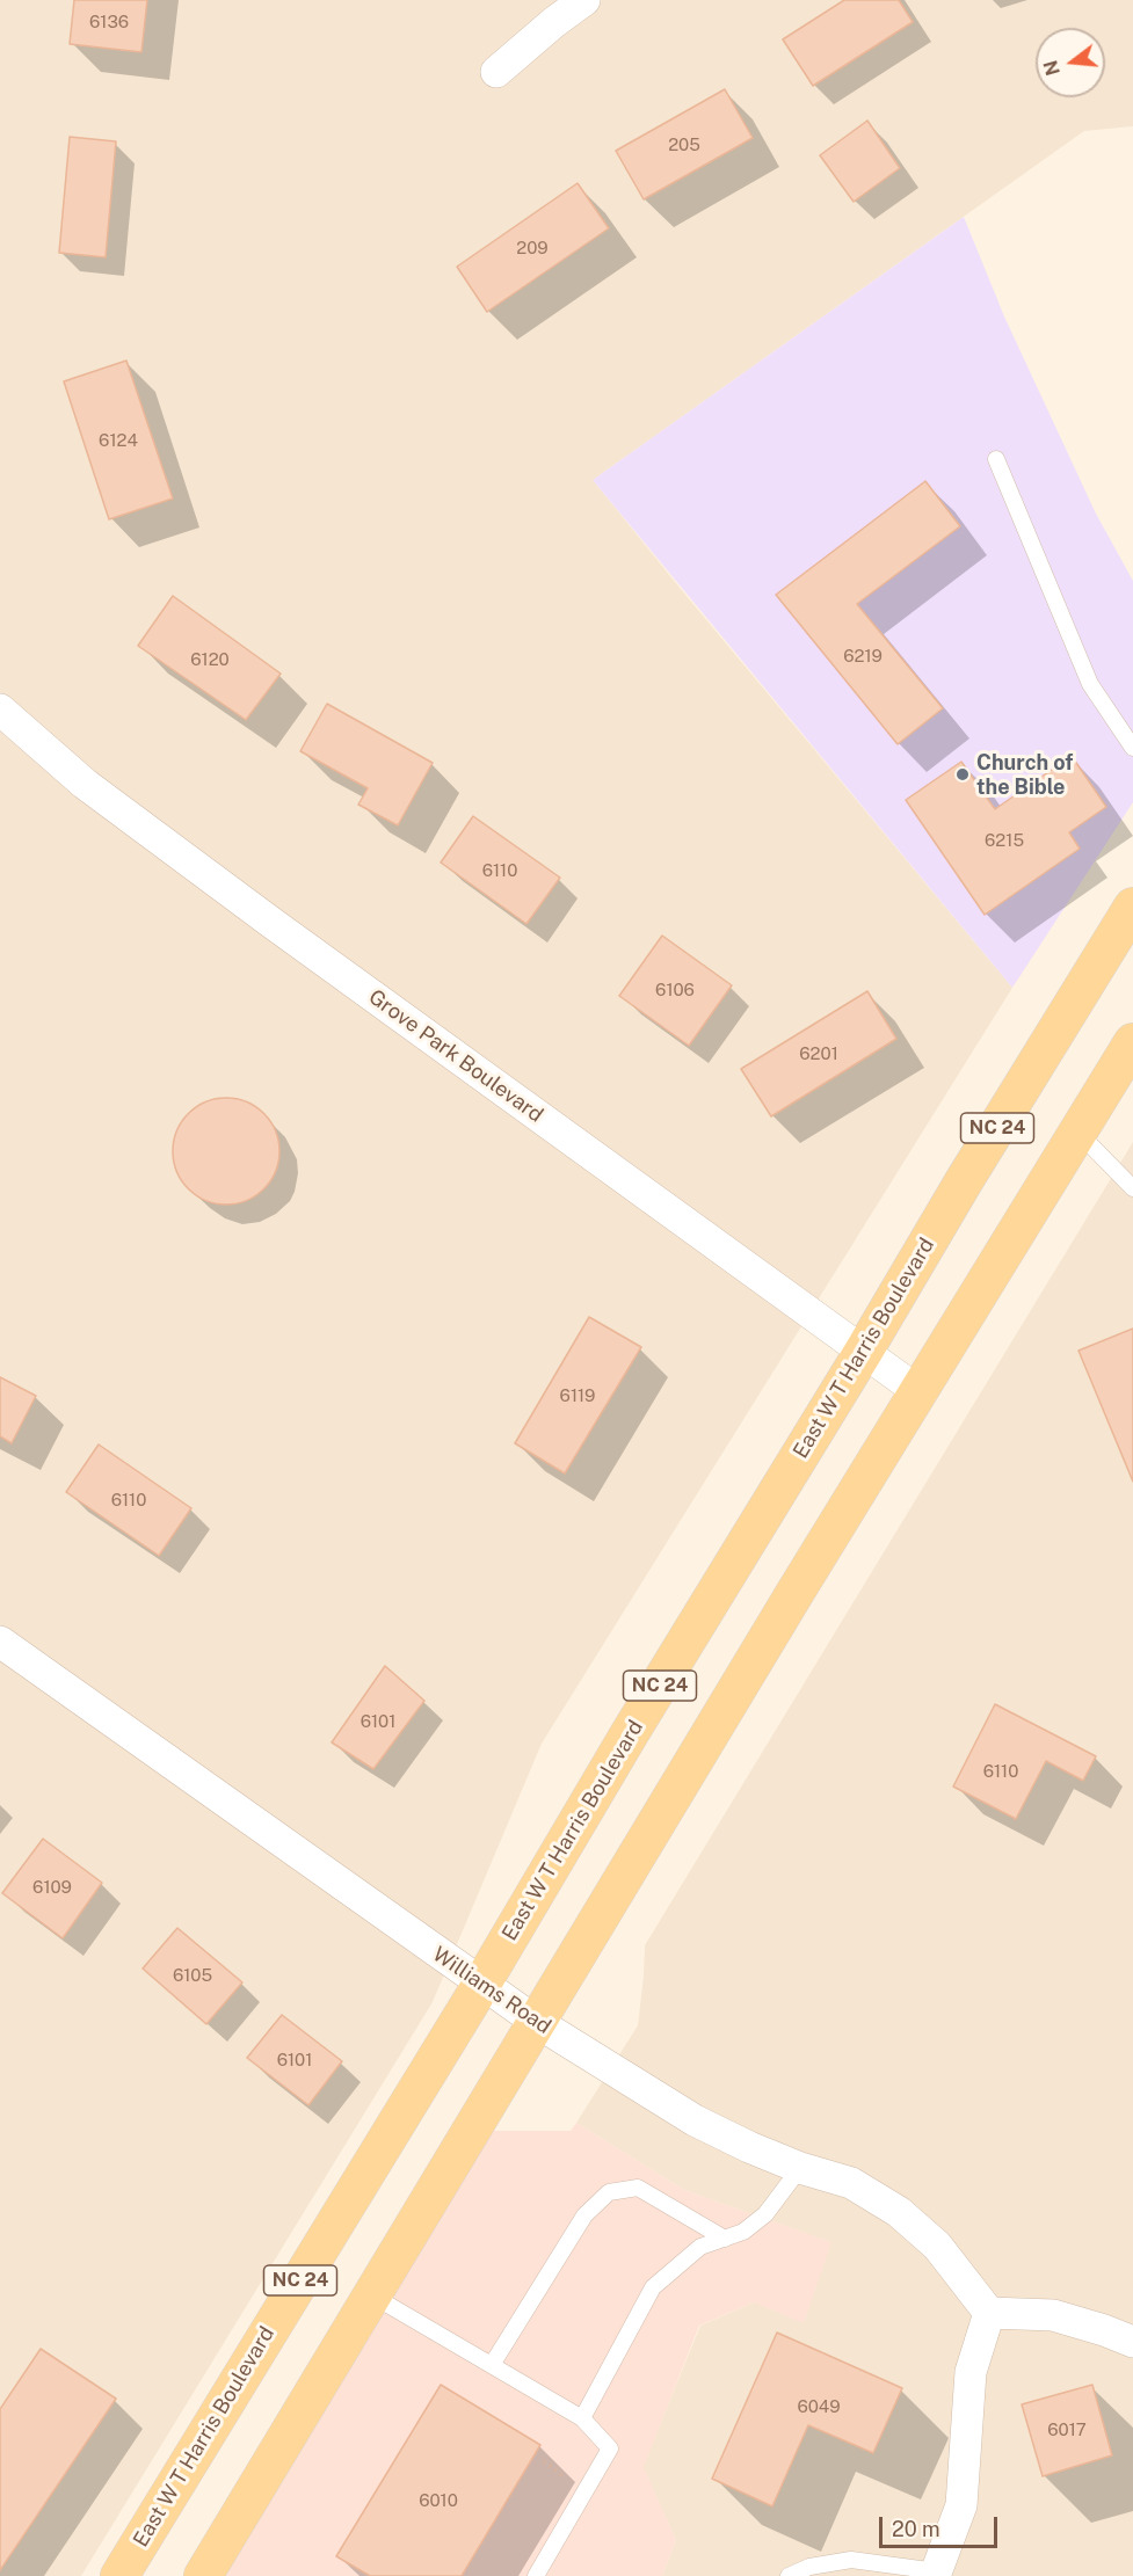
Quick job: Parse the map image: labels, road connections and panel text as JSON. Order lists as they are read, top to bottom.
{
  "streets": {
    "main road": ["NC 24", "East W T Harris Boulevard"],
    "street": ["Grove Park Boulevard", "Williams Road"]
  },
  "crossings": [
    ["Grove Park Boulevard", "NC 24"],
    ["Grove Park Boulevard", "East W T Harris Boulevard"],
    ["NC 24", "Williams Road"],
    ["East W T Harris Boulevard", "Williams Road"]
  ],
  "places": ["Church of the Bible"],
  "house_numbers": [
    "6136",
    "205",
    "209",
    "6124",
    "6219",
    "6120",
    "6215",
    "6110",
    "6106",
    "6201",
    "6119",
    "6110",
    "6101",
    "6110",
    "6109",
    "6105",
    "6101",
    "6049",
    "6017",
    "6010"
  ],
  "scale_bar": "20 m",
  "north": "left"
}
